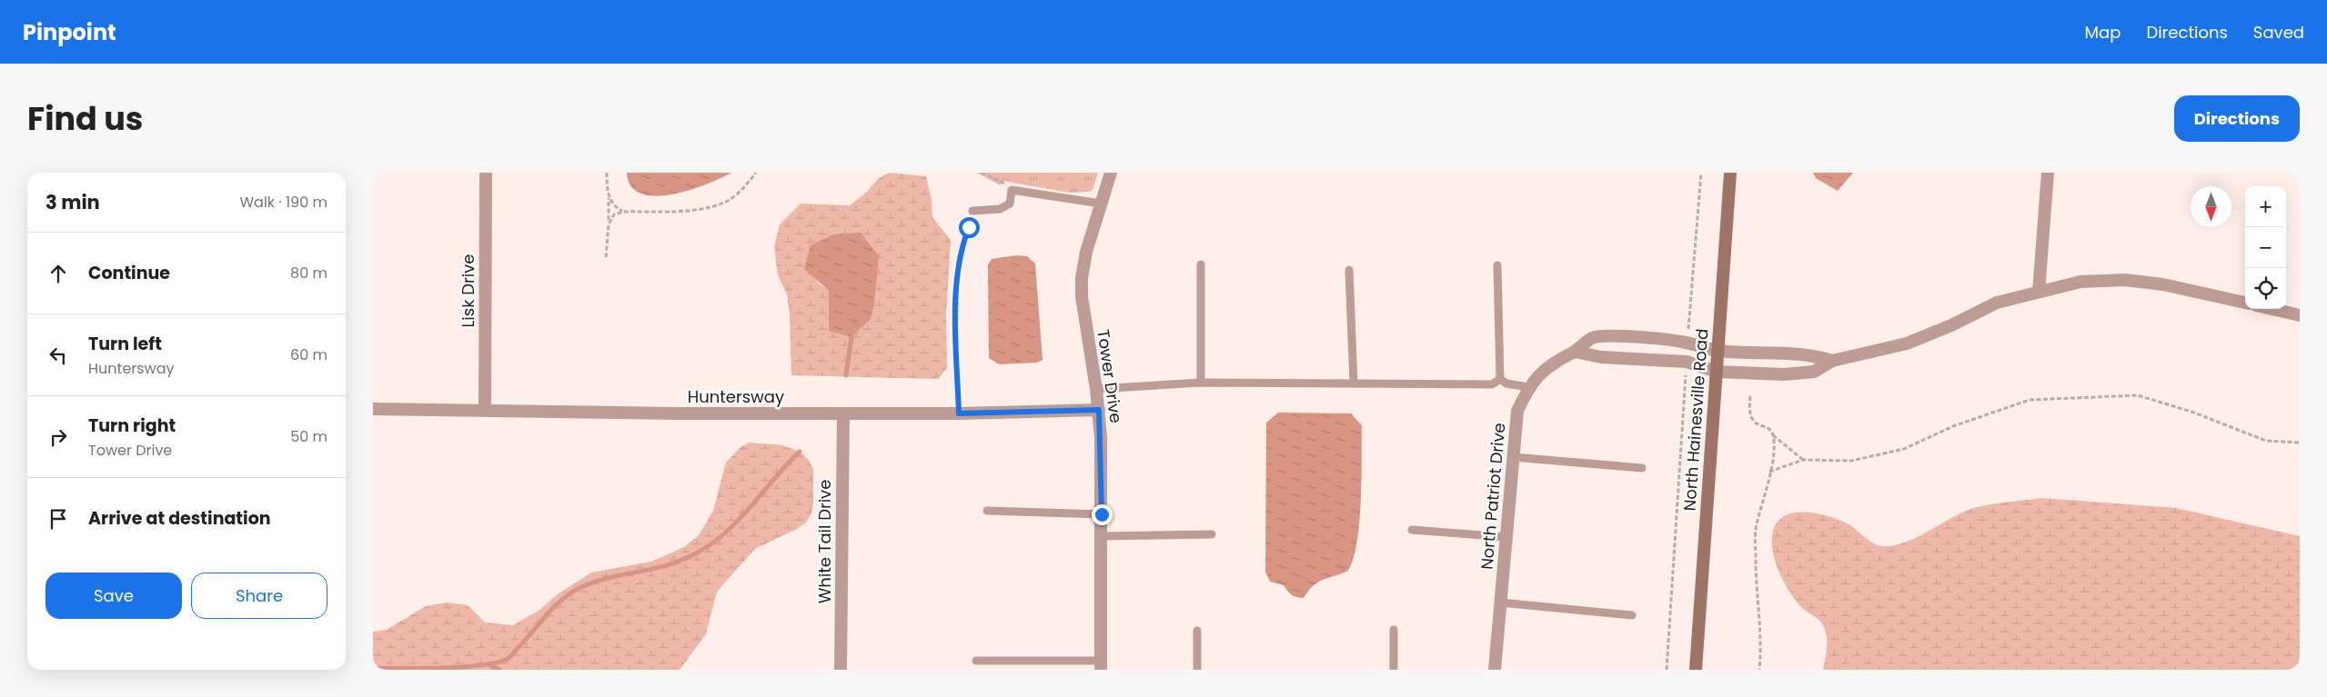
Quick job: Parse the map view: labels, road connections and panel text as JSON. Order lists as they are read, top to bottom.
{
  "streets": {
    "main road": ["North Hainesville Road"],
    "street": [
      "Lisk Drive",
      "Tower Drive",
      "Huntersway",
      "North Patriot Drive",
      "White Tail Drive"
    ]
  },
  "crossings": [
    ["Lisk Drive", "Huntersway"],
    ["Tower Drive", "Huntersway"],
    ["Huntersway", "White Tail Drive"],
    ["North Hainesville Road", "North Patriot Drive"]
  ],
  "north": "bottom",
  "page": {
    "header": "Pinpoint",
    "nav": ["Map", "Directions", "Saved"],
    "title": "Find us",
    "buttons": [
      "Directions",
      ["Save", "Share"]
    ],
    "heading": ["3 min", "Walk · 190 m"],
    "map_buttons": ["+", "−"],
    "list": [
      ["Continue", "80 m"],
      ["Turn left", "Huntersway", "60 m"],
      ["Turn right", "Tower Drive", "50 m"],
      "Arrive at destination"
    ]
  }
}
